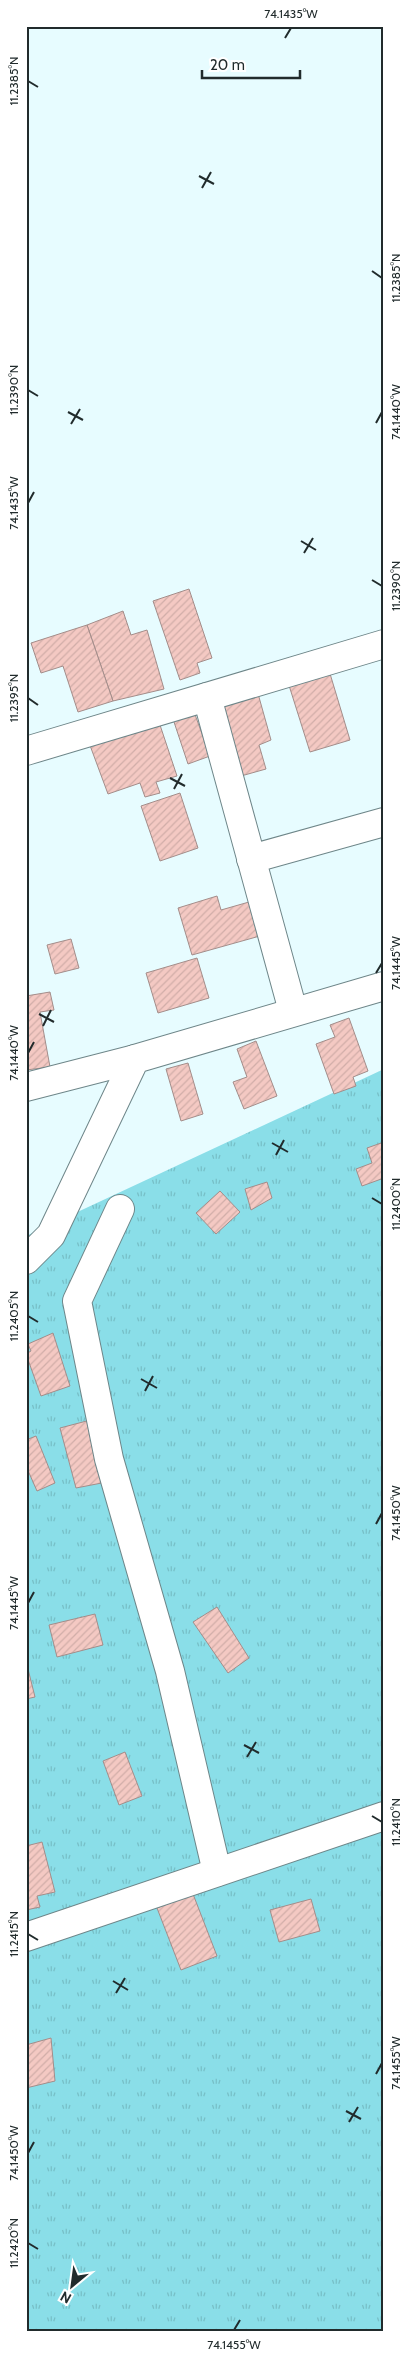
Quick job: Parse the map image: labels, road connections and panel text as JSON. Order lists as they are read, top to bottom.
{
  "scale_bar": "20 m",
  "north": "bottom left",
  "coordinates": [
    "74.1435°W",
    "11.2385°N",
    "11.2390°N",
    "74.1440°W",
    "11.2395°N",
    "74.1445°W",
    "11.2400°N",
    "11.2405°N",
    "74.1450°W",
    "11.2410°N",
    "11.2415°N",
    "74.1455°W",
    "11.2420°N"
  ]
}
